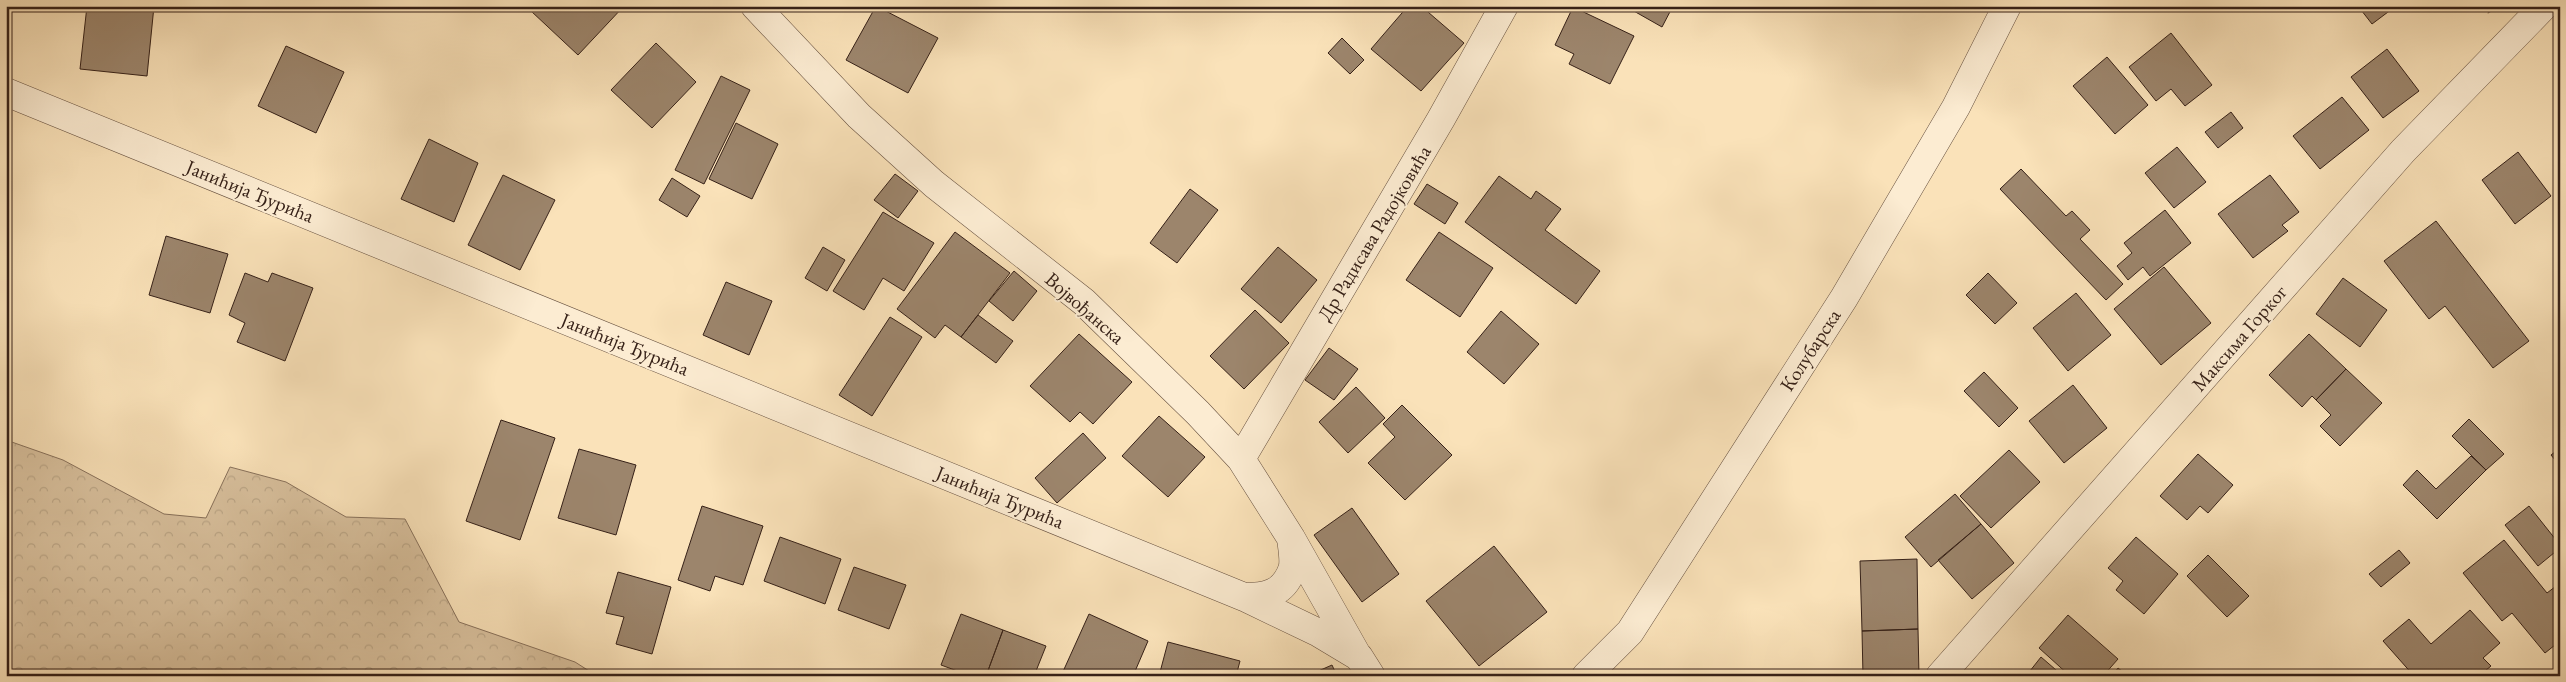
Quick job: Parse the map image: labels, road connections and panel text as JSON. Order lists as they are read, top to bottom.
{
  "streets": {
    "street": [
      "Јанићија Ђурића",
      "Др Радисава Радојковића",
      "Војвођанска",
      "Максима Горког",
      "Колубарска"
    ]
  },
  "crossings": [
    ["Јанићија Ђурића", "Војвођанска"],
    ["Др Радисава Радојковића", "Војвођанска"]
  ]
}
